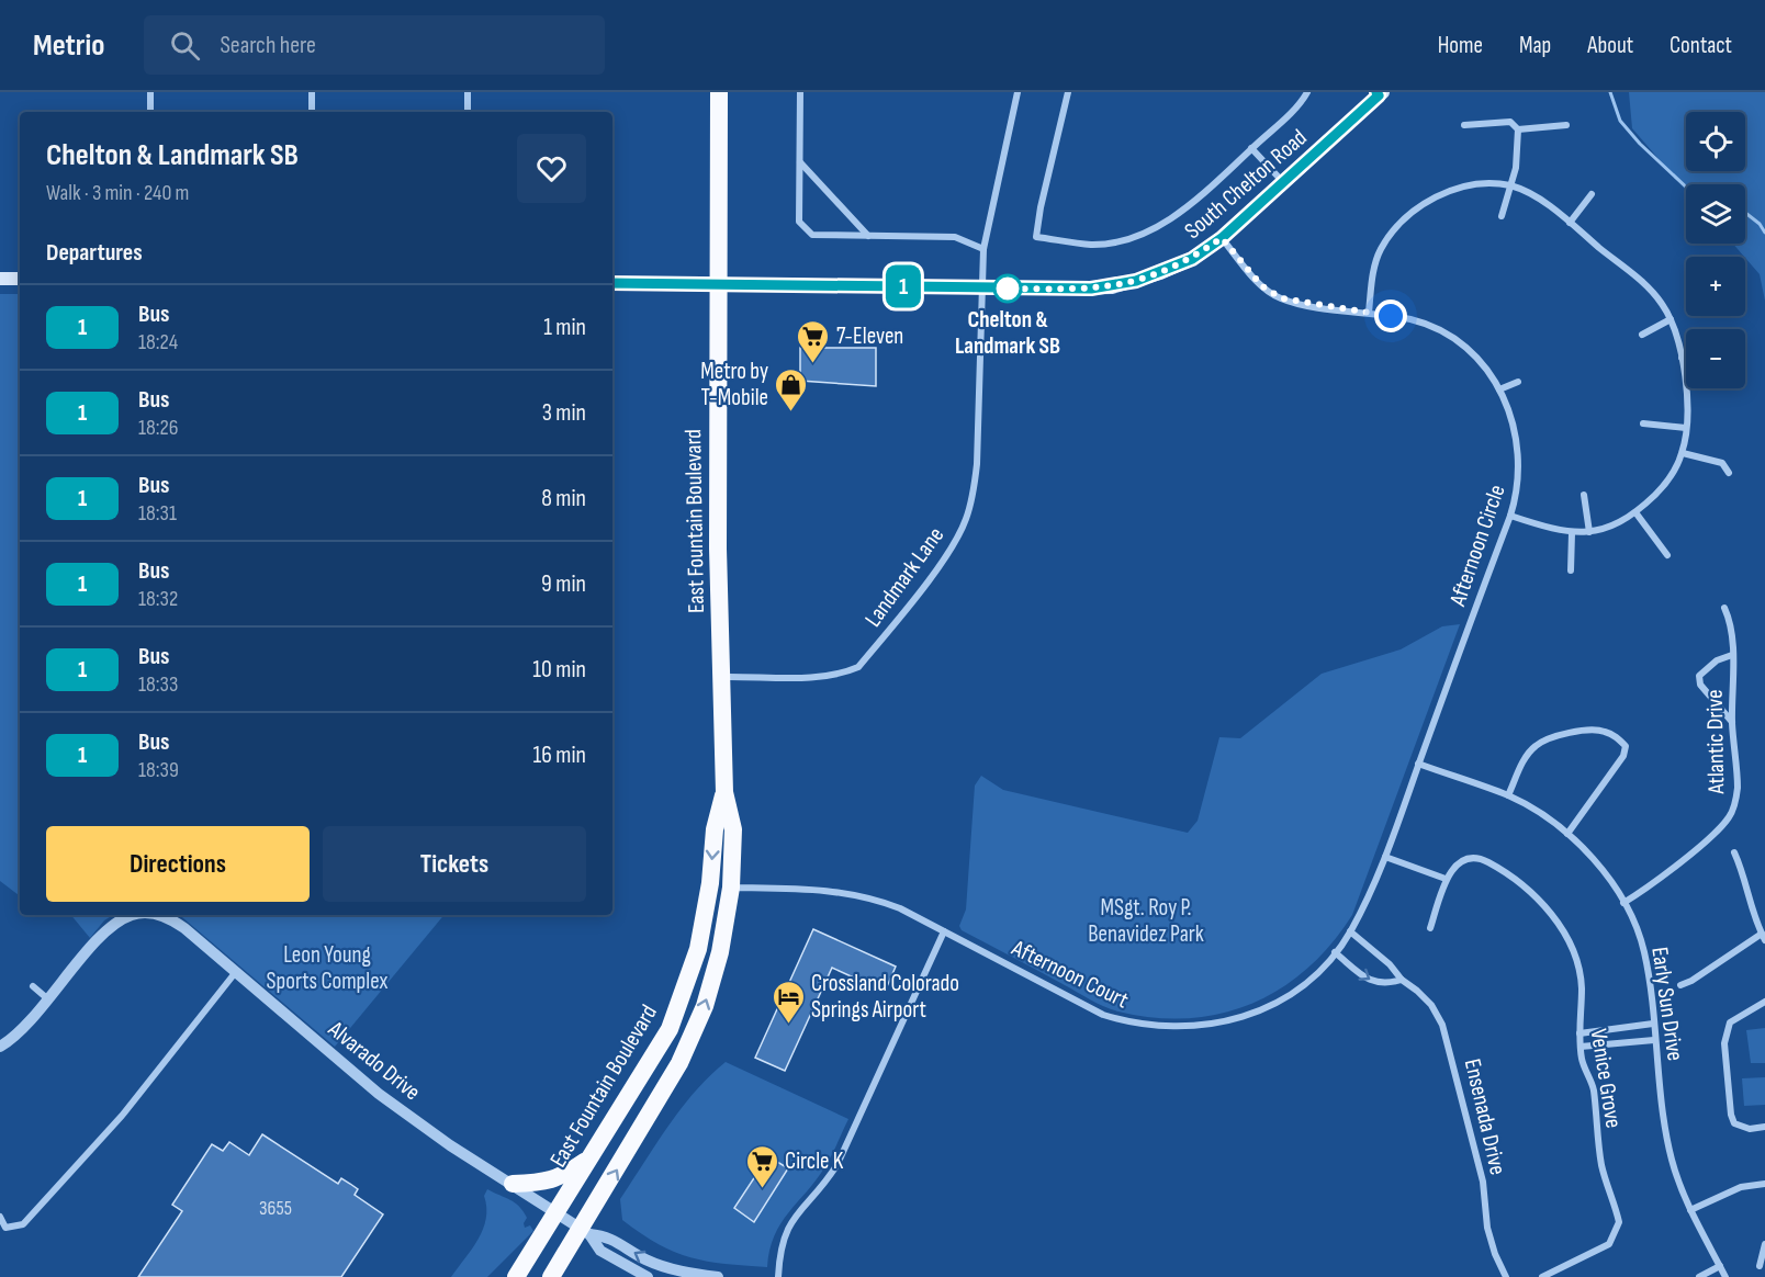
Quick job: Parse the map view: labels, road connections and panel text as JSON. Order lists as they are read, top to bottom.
{
  "streets": {
    "highway": ["East Fountain Boulevard"],
    "main road": ["South Chelton Road"],
    "street": [
      "Afternoon Circle",
      "Landmark Lane",
      "Atlantic Drive",
      "Afternoon Court",
      "Early Sun Drive",
      "Alvarado Drive",
      "Venice Grove",
      "Ensenada Drive"
    ]
  },
  "crossings": [
    ["South Chelton Road", "East Fountain Boulevard"],
    ["South Chelton Road", "Afternoon Circle"],
    ["South Chelton Road", "Landmark Lane"],
    ["East Fountain Boulevard", "Landmark Lane"],
    ["East Fountain Boulevard", "Afternoon Court"],
    ["East Fountain Boulevard", "Alvarado Drive"],
    ["Afternoon Circle", "Afternoon Court"],
    ["Afternoon Circle", "Early Sun Drive"],
    ["Atlantic Drive", "Early Sun Drive"],
    ["Afternoon Court", "Early Sun Drive"],
    ["Afternoon Court", "Ensenada Drive"]
  ],
  "parks": ["MSgt. Roy P. Benavidez Park", "Leon Young Sports Complex"],
  "places": {
    "other": ["Chelton & Landmark SB"],
    "supermarket": ["7-Eleven", "Circle K"],
    "shop": ["Metro by T-Mobile"],
    "hotel": ["Crossland Colorado Springs Airport"]
  },
  "lines": ["bus line 1"],
  "house_numbers": ["3655"],
  "page": {
    "header": "Metrio",
    "search": "Search here",
    "nav": [
      "Home",
      "Map",
      "About",
      "Contact"
    ],
    "on_map": "1",
    "map_buttons": ["+", "−"],
    "heading": [
      ["Chelton & Landmark SB", "Walk · 3 min · 240 m"],
      "Departures"
    ],
    "list": [
      {
        "mark": "1",
        "name": "Bus",
        "note": "18:24",
        "value": "1 min"
      },
      {
        "mark": "1",
        "name": "Bus",
        "note": "18:26",
        "value": "3 min"
      },
      {
        "mark": "1",
        "name": "Bus",
        "note": "18:31",
        "value": "8 min"
      },
      {
        "mark": "1",
        "name": "Bus",
        "note": "18:32",
        "value": "9 min"
      },
      {
        "mark": "1",
        "name": "Bus",
        "note": "18:33",
        "value": "10 min"
      },
      {
        "mark": "1",
        "name": "Bus",
        "note": "18:39",
        "value": "16 min"
      }
    ],
    "buttons": ["Directions", "Tickets"]
  }
}
